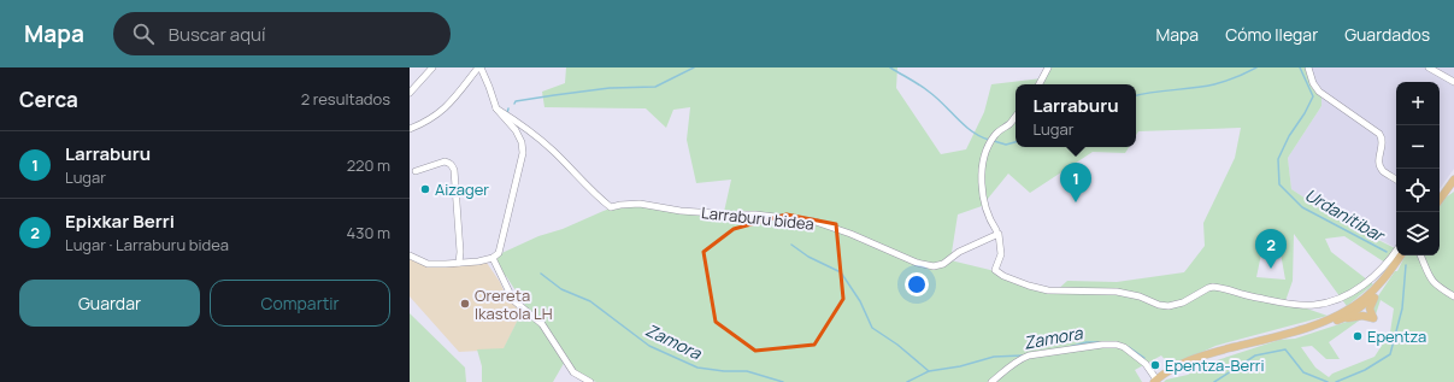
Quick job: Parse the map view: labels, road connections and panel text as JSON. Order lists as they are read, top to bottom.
{
  "streets": {
    "street": ["Larraburu bidea"]
  },
  "water": ["Urdanitibar", "Zamora"],
  "places": [
    "Aizager",
    "Orereta Ikastola LH",
    "Epentza",
    "Epentza-Berri"
  ],
  "page": {
    "header": "Mapa",
    "search": "Buscar aquí",
    "nav": ["Mapa", "Cómo llegar", "Guardados"],
    "heading": ["Cerca", "2 resultados"],
    "map_buttons": ["+", "−"],
    "popup": ["Larraburu", "Lugar"],
    "list": [
      {
        "mark": "1",
        "name": "Larraburu",
        "note": "Lugar",
        "value": "220 m"
      },
      {
        "mark": "2",
        "name": "Epixkar Berri",
        "note": "Lugar · Larraburu bidea",
        "value": "430 m"
      }
    ],
    "pins": ["1", "2"],
    "buttons": ["Guardar", "Compartir"]
  }
}
